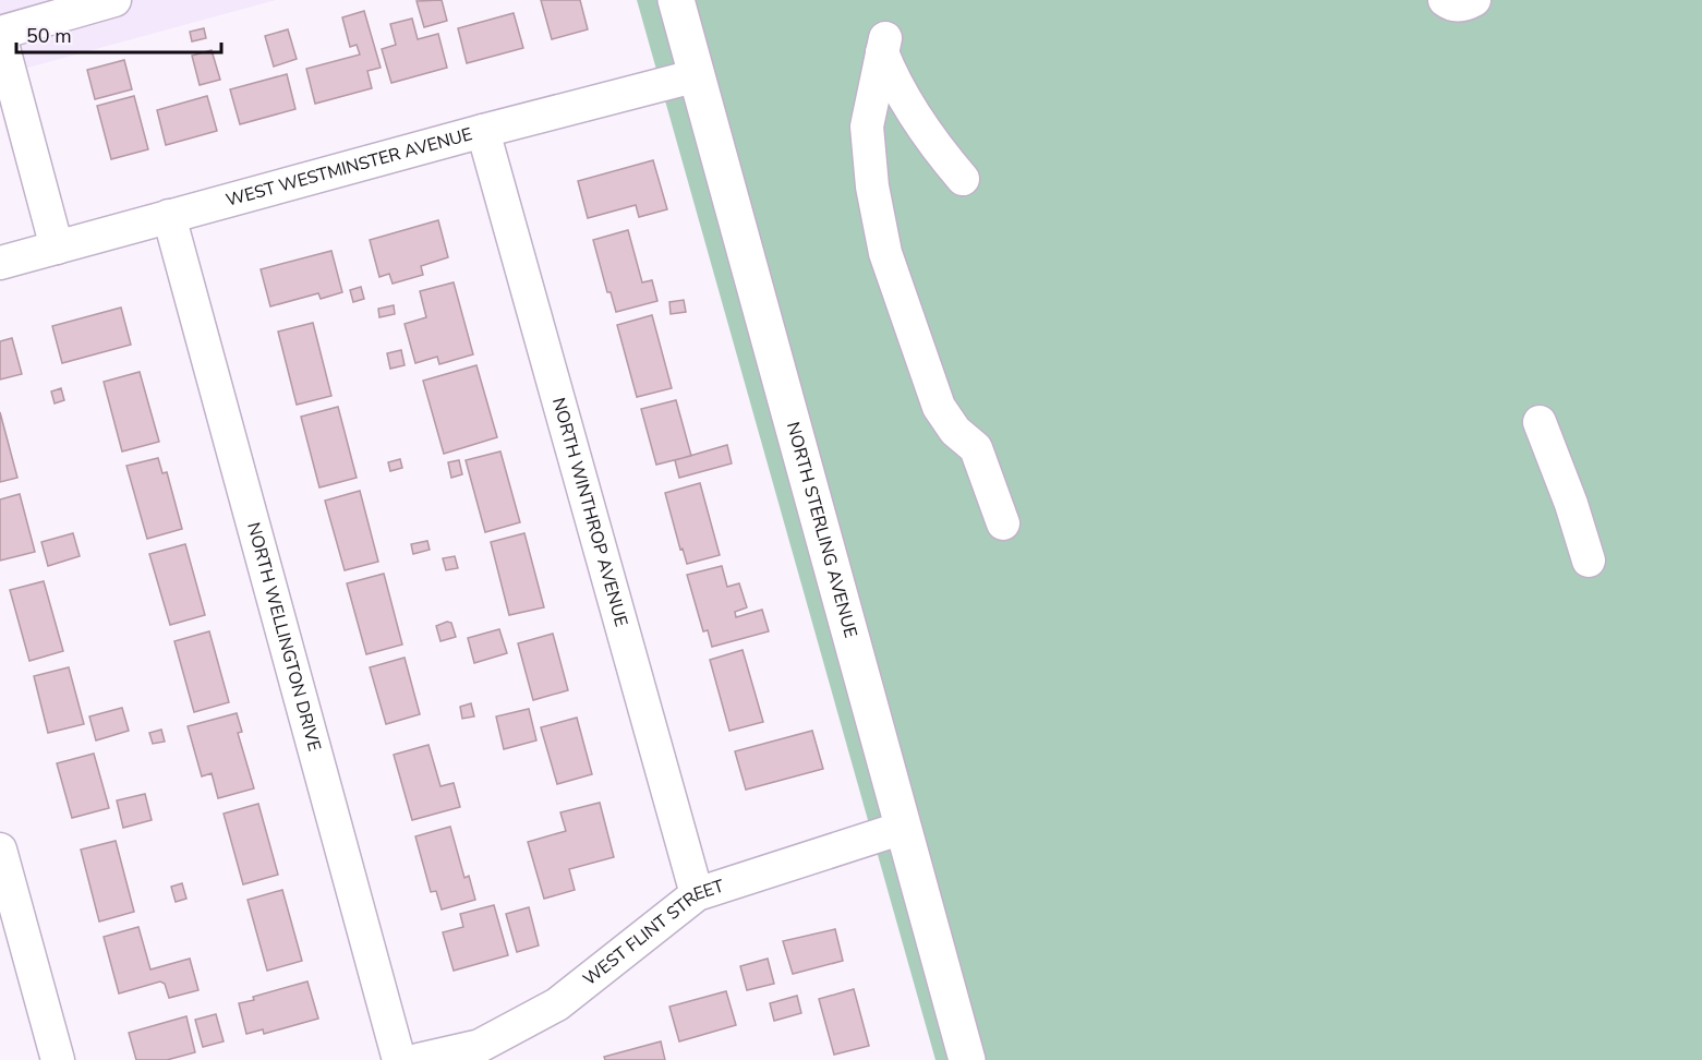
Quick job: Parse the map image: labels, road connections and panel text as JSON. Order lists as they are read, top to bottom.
{
  "streets": {
    "main road": ["NORTH STERLING AVENUE"],
    "street": [
      "WEST WESTMINSTER AVENUE",
      "NORTH WINTHROP AVENUE",
      "NORTH WELLINGTON DRIVE",
      "WEST FLINT STREET"
    ]
  },
  "crossings": [
    ["WEST WESTMINSTER AVENUE", "NORTH WINTHROP AVENUE"],
    ["WEST WESTMINSTER AVENUE", "NORTH STERLING AVENUE"],
    ["WEST WESTMINSTER AVENUE", "NORTH WELLINGTON DRIVE"],
    ["NORTH WINTHROP AVENUE", "WEST FLINT STREET"],
    ["NORTH STERLING AVENUE", "WEST FLINT STREET"]
  ],
  "scale_bar": "50 m"
}
